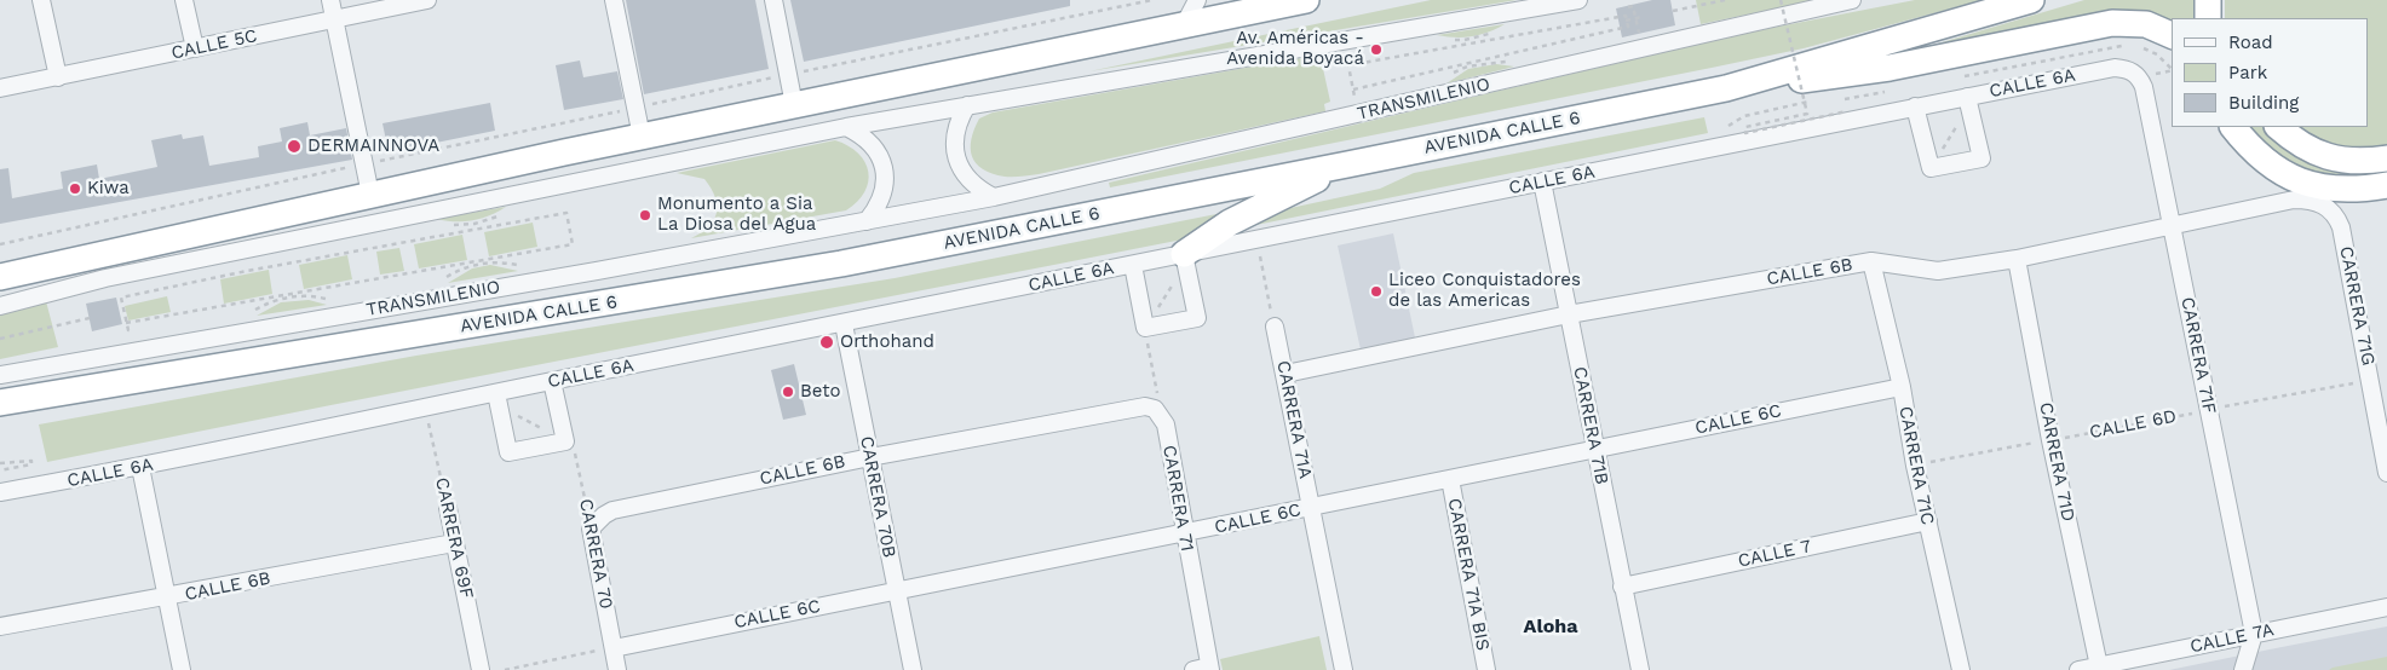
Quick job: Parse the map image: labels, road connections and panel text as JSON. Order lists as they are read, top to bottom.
{
  "streets": {
    "highway": ["AVENIDA CALLE 6"],
    "street": [
      "CALLE 5C",
      "CALLE 6A",
      "TRANSMILENIO",
      "CALLE 6B",
      "CARRERA 71G",
      "CARRERA 71F",
      "CARRERA 71A",
      "CALLE 6C",
      "CARRERA 71B",
      "CARRERA 71D",
      "CARRERA 71C",
      "CARRERA 70B",
      "CARRERA 71",
      "CARRERA 69F",
      "CARRERA 70",
      "CALLE 7",
      "CARRERA 71A BIS",
      "CALLE 7A"
    ],
    "path": ["CALLE 6D"]
  },
  "crossings": [
    ["CALLE 6A", "CARRERA 71F"],
    ["CALLE 6A", "CARRERA 71B"],
    ["CALLE 6A", "CARRERA 70B"],
    ["CALLE 6A", "CARRERA 69F"],
    ["CALLE 6B", "CARRERA 71G"],
    ["CALLE 6B", "CARRERA 71F"],
    ["CALLE 6B", "CARRERA 71A"],
    ["CALLE 6B", "CARRERA 71B"],
    ["CALLE 6B", "CARRERA 71D"],
    ["CALLE 6B", "CARRERA 71C"],
    ["CALLE 6B", "CARRERA 70B"],
    ["CALLE 6B", "CARRERA 71"],
    ["CALLE 6B", "CARRERA 69F"],
    ["CALLE 6B", "CARRERA 70"],
    ["CARRERA 71G", "CALLE 6D"],
    ["CARRERA 71F", "CALLE 6D"],
    ["CARRERA 71F", "CALLE 7A"],
    ["CARRERA 71A", "CALLE 6C"],
    ["CALLE 6C", "CARRERA 71B"],
    ["CALLE 6C", "CARRERA 71C"],
    ["CALLE 6C", "CARRERA 70B"],
    ["CALLE 6C", "CARRERA 71"],
    ["CALLE 6C", "CARRERA 70"],
    ["CALLE 6C", "CARRERA 71A BIS"],
    ["CALLE 6D", "CARRERA 71D"],
    ["CALLE 6D", "CARRERA 71C"],
    ["CARRERA 71B", "CALLE 7"],
    ["CARRERA 71D", "CALLE 7A"],
    ["CARRERA 71C", "CALLE 7"]
  ],
  "districts": ["Aloha"],
  "places": [
    "Av. Américas - Avenida Boyacá",
    "DERMAINNOVA",
    "Kiwa",
    "Monumento a Sia La Diosa del Agua",
    "Liceo Conquistadores de las Americas",
    "Orthohand",
    "Beto"
  ],
  "legend": ["Road", "Park", "Building"]
}
